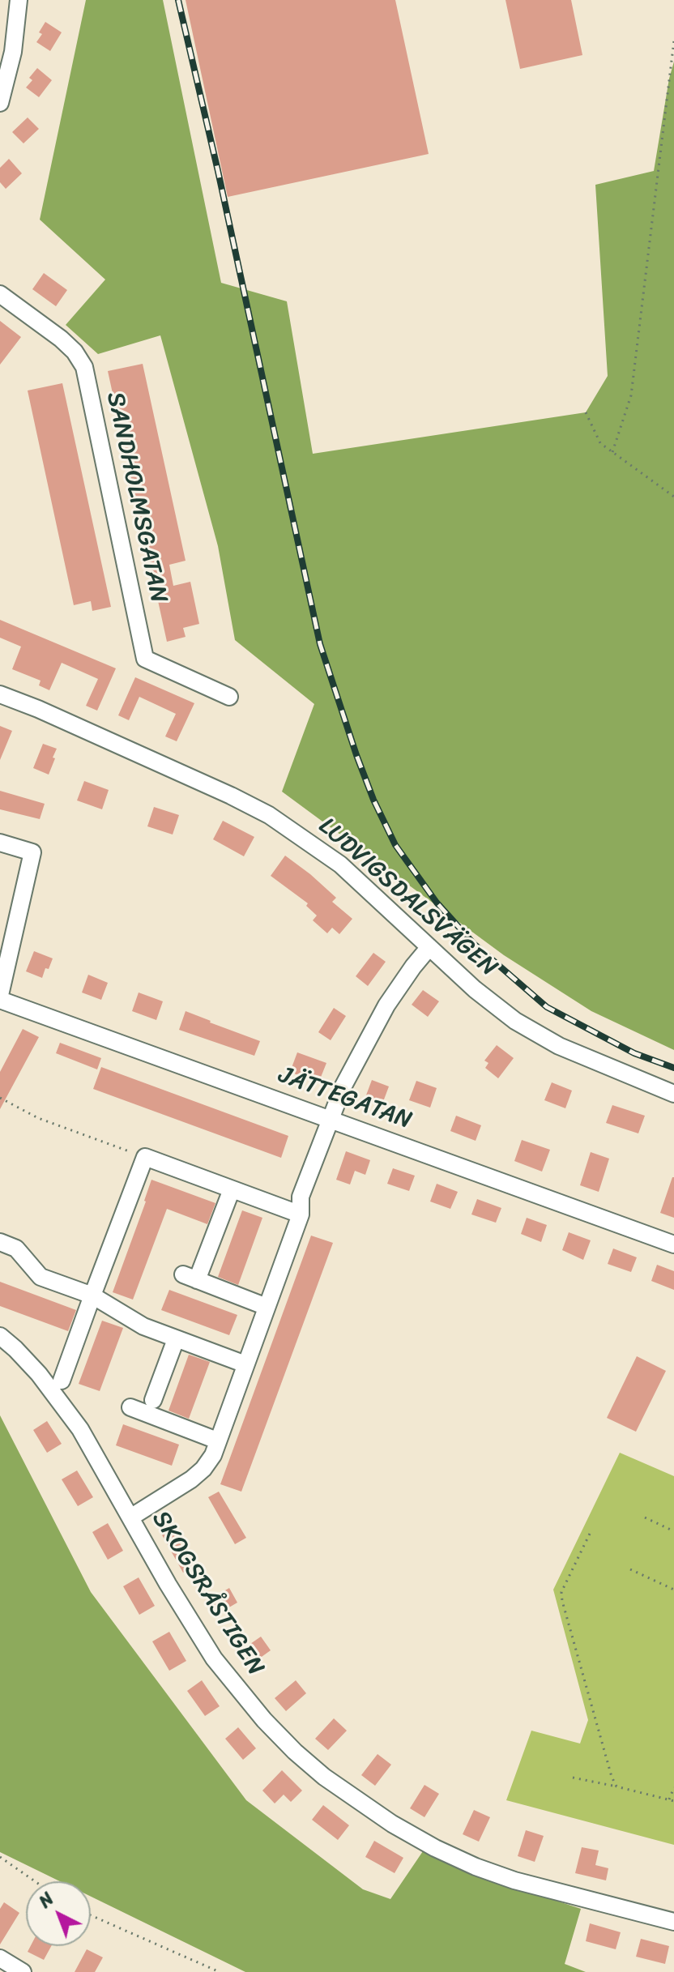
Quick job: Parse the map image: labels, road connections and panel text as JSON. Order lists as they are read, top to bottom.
{
  "streets": {
    "street": [
      "SANDHOLMSGATAN",
      "LUDVIGSDALSVÄGEN",
      "JÄTTEGATAN",
      "SKOGSRÅSTIGEN"
    ]
  },
  "north": "top left"
}
